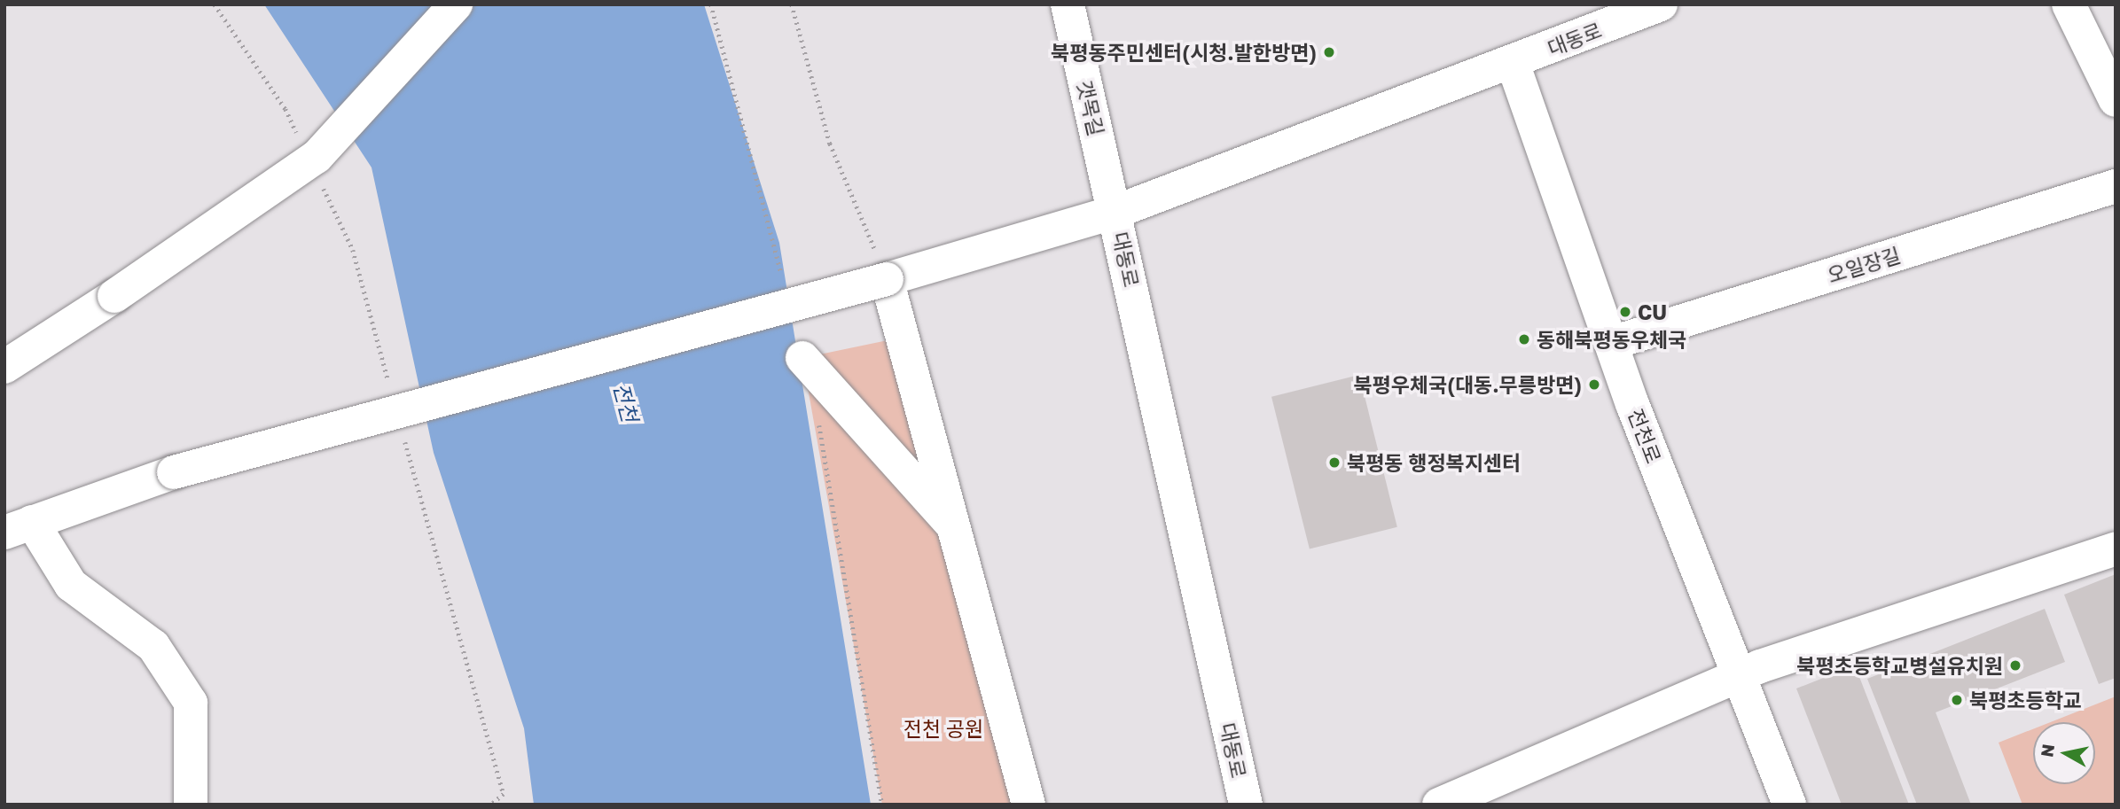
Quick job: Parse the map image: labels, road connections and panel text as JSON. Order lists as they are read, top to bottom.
{
  "streets": {
    "street": [
      "대동로",
      "갯목길",
      "오일장길",
      "전천로"
    ]
  },
  "crossings": [
    ["대동로", "갯목길"],
    ["대동로", "전천로"],
    ["오일장길", "전천로"]
  ],
  "water": ["전천"],
  "parks": ["전천 공원"],
  "places": [
    "북평동주민센터(시청.발한방면)",
    "CU",
    "동해북평동우체국",
    "북평우체국(대동.무릉방면)",
    "북평동 행정복지센터",
    "북평초등학교병설유치원",
    "북평초등학교"
  ],
  "north": "left"
}
